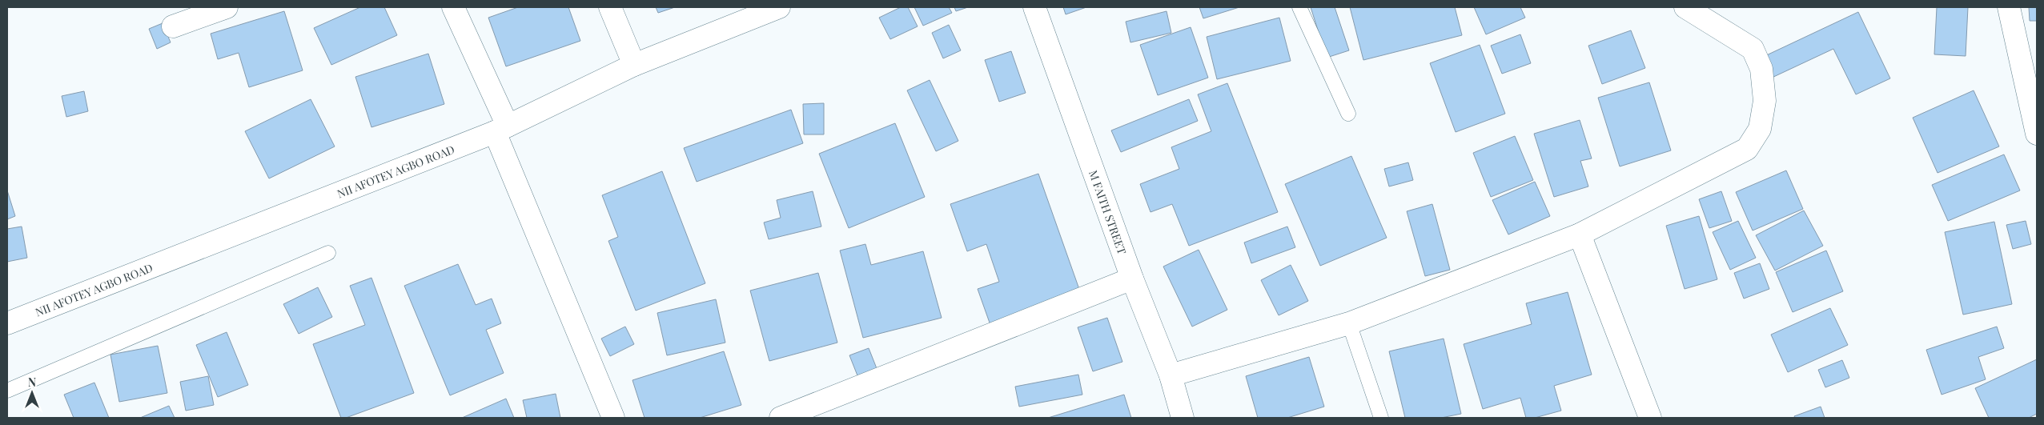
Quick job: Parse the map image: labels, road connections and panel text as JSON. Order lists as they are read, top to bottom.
{
  "streets": {
    "street": ["NII AFOTEY AGBO ROAD", "M FAITH STREET"]
  },
  "north": "top"
}
